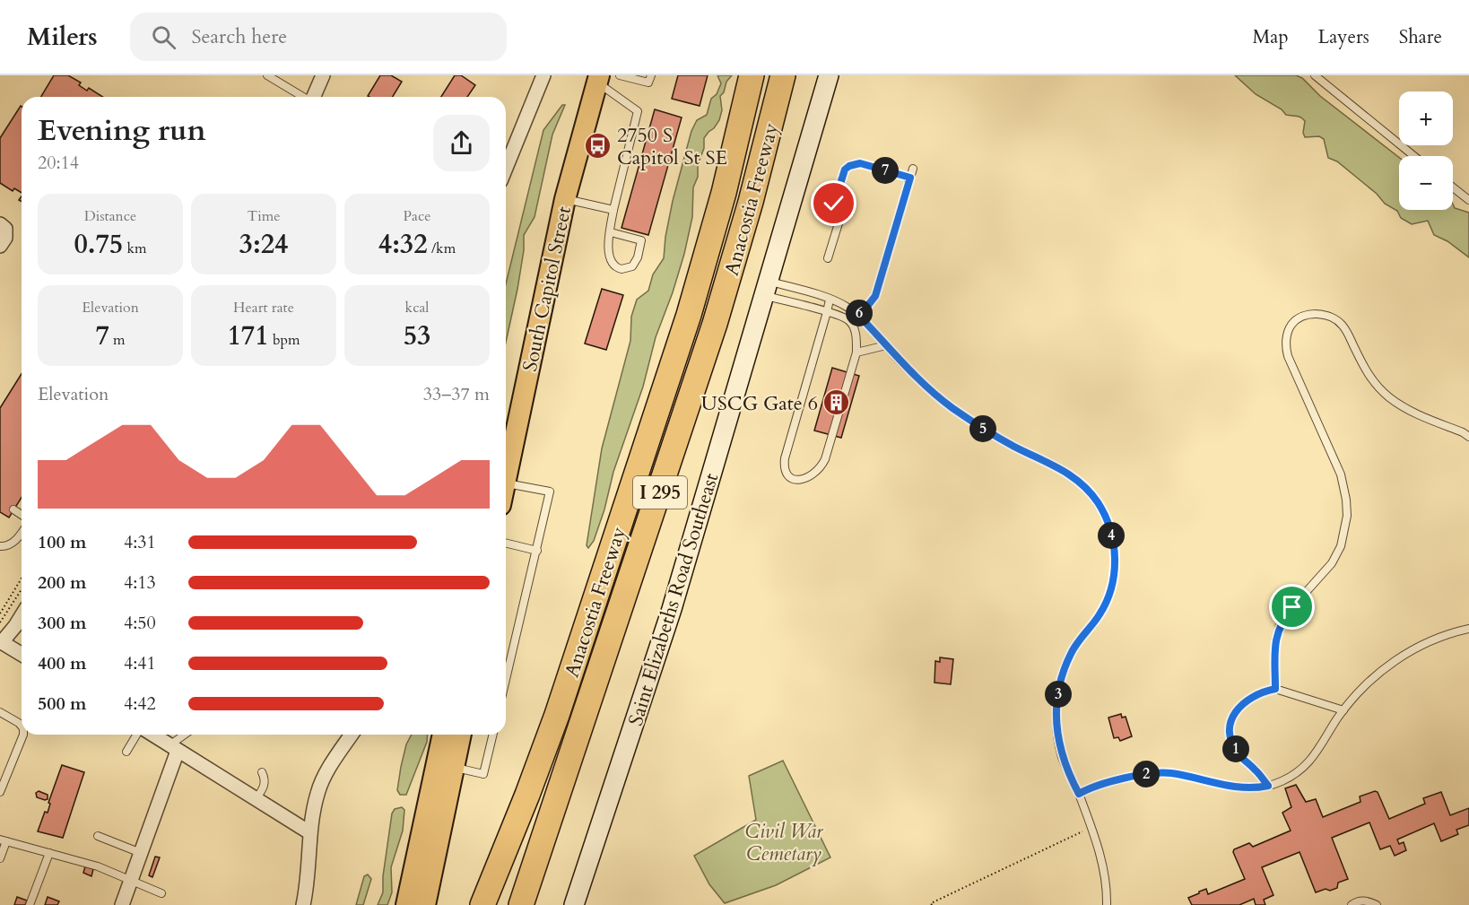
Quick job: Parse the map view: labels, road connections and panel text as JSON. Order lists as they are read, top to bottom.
{
  "streets": {
    "highway": ["Anacostia Freeway", "I 295"],
    "main road": ["South Capitol Street", "Saint Elizabeths Road Southeast"]
  },
  "parks": ["Civil War Cemetary"],
  "places": {
    "bus stop": ["2750 S Capitol St SE"],
    "building": ["USCG Gate 6"]
  },
  "page": {
    "header": "Milers",
    "search": "Search here",
    "nav": ["Map", "Layers", "Share"],
    "map_buttons": ["+", "−"],
    "heading": ["Evening run", "20:14"],
    "pins": [
      "7",
      "6",
      "5",
      "4",
      "3",
      "1",
      "2"
    ],
    "stats": [
      ["Distance", "0.75 km"],
      ["Time", "3:24"],
      ["Pace", "4:32 /km"],
      ["Elevation", "7 m"],
      ["Heart rate", "171 bpm"],
      ["kcal", "53"]
    ],
    "chart": ["Elevation", "33–37 m"],
    "list": [
      {
        "name": "100 m",
        "note": "4:31"
      },
      {
        "name": "200 m",
        "note": "4:13"
      },
      {
        "name": "300 m",
        "note": "4:50"
      },
      {
        "name": "400 m",
        "note": "4:41"
      },
      {
        "name": "500 m",
        "note": "4:42"
      }
    ]
  }
}
